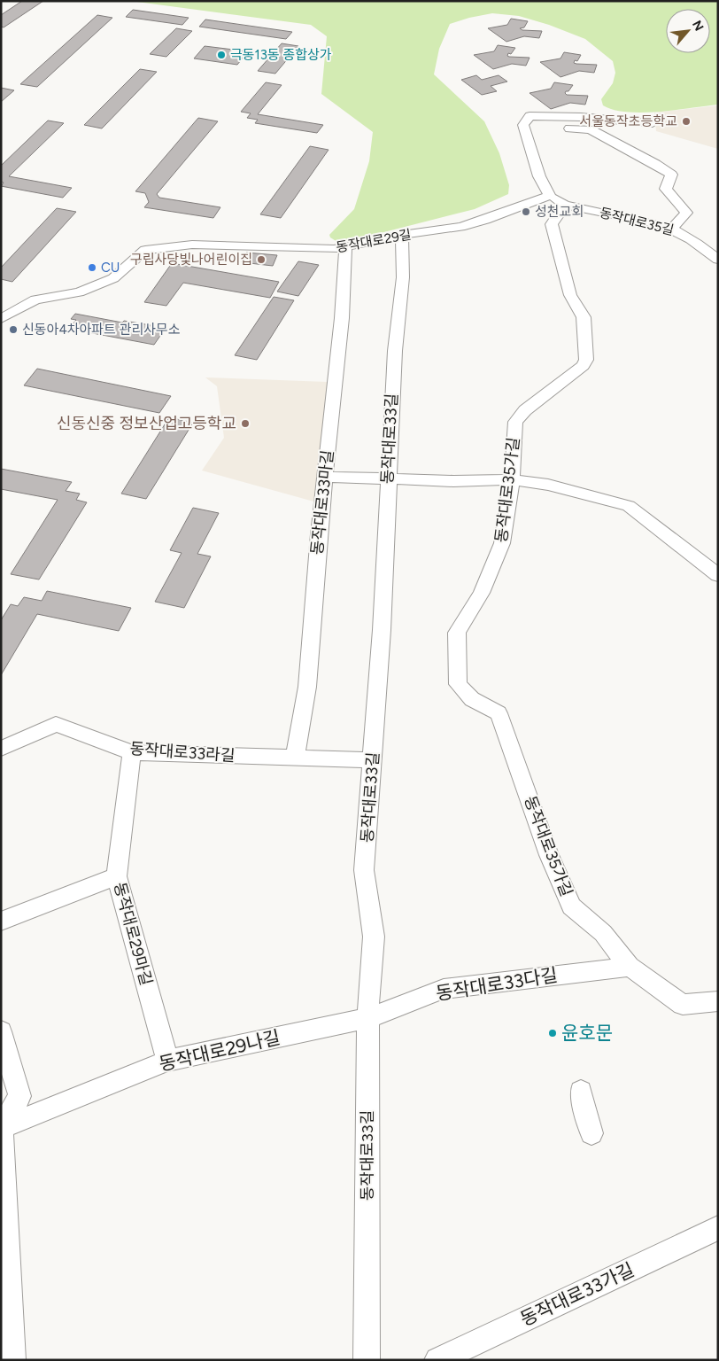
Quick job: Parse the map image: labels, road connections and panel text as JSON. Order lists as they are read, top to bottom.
{
  "streets": {
    "street": [
      "동작대로35길",
      "동작대로29길",
      "동작대로33길",
      "동작대로35가길",
      "동작대로33마길",
      "동작대로33라길",
      "동작대로29마길",
      "동작대로33다길",
      "동작대로29나길",
      "동작대로33가길"
    ]
  },
  "crossings": [
    ["동작대로35길", "동작대로29길"],
    ["동작대로35길", "동작대로35가길"],
    ["동작대로29길", "동작대로33길"],
    ["동작대로29길", "동작대로33마길"],
    ["동작대로33길", "동작대로33라길"],
    ["동작대로33길", "동작대로33다길"],
    ["동작대로33길", "동작대로29나길"],
    ["동작대로35가길", "동작대로33다길"],
    ["동작대로33마길", "동작대로33라길"],
    ["동작대로33라길", "동작대로29마길"],
    ["동작대로29마길", "동작대로29나길"],
    ["동작대로33다길", "동작대로29나길"]
  ],
  "places": [
    "극동13동 종합상가",
    "서울동작초등학교",
    "성천교회",
    "구립사당빛나어린이집",
    "CU",
    "신동아4차아파트 관리사무소",
    "신동신중 정보산업고등학교",
    "윤호문"
  ],
  "north": "top right"
}
